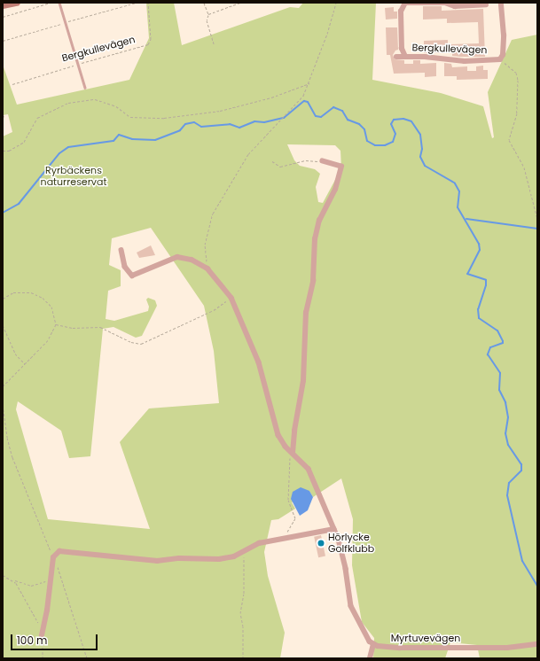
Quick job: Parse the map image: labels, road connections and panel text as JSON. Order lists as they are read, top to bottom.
{
  "streets": {
    "street": ["Bergkullevägen", "Myrtuvevägen"]
  },
  "parks": ["Ryrbäckens naturreservat"],
  "places": ["Hörlycke Golfklubb"],
  "scale_bar": "100 m"
}
